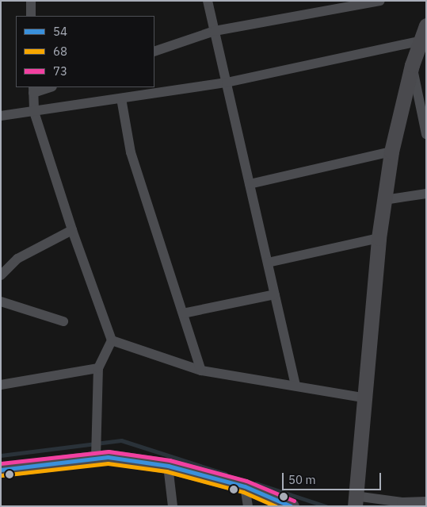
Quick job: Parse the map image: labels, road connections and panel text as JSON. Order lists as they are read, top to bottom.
{
  "lines": ["transit line 73", "transit line 54", "transit line 68"],
  "legend": ["54", "68", "73"],
  "scale_bar": "50 m"
}
